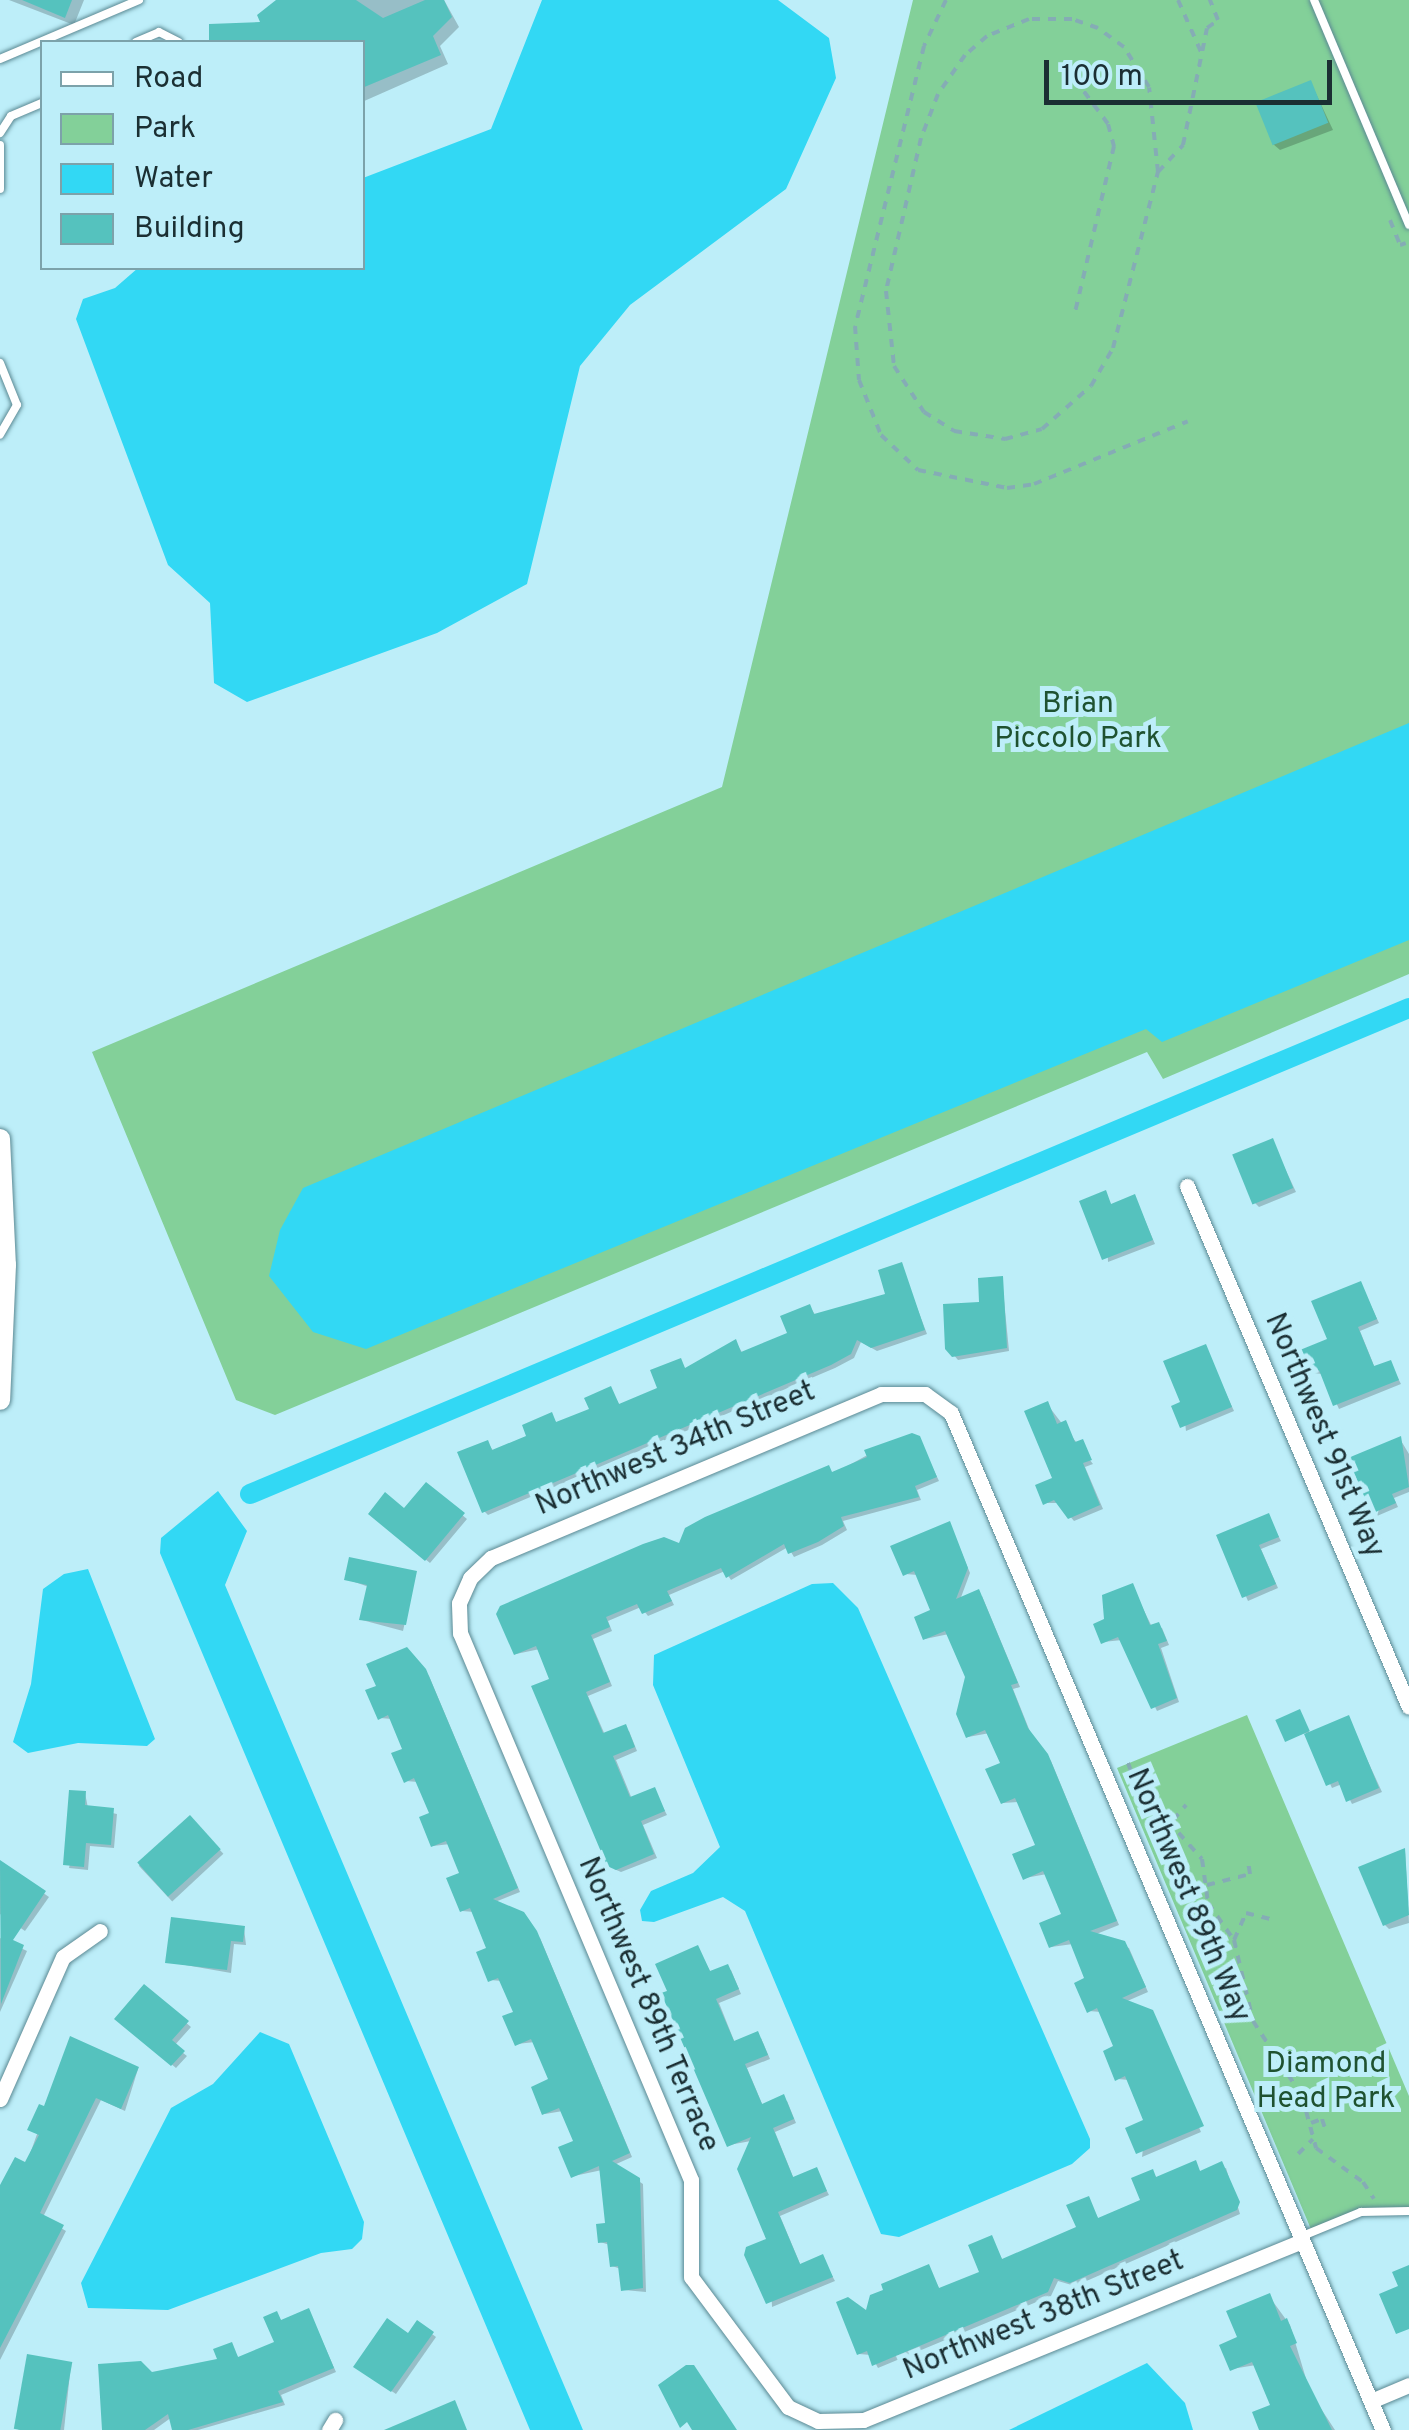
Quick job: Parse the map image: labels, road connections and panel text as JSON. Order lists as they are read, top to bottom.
{
  "streets": {
    "street": [
      "Northwest 91st Way",
      "Northwest 34th Street",
      "Northwest 89th Way",
      "Northwest 89th Terrace",
      "Northwest 38th Street"
    ]
  },
  "crossings": [
    ["Northwest 34th Street", "Northwest 89th Way"],
    ["Northwest 34th Street", "Northwest 89th Terrace"],
    ["Northwest 89th Way", "Northwest 38th Street"],
    ["Northwest 89th Terrace", "Northwest 38th Street"]
  ],
  "parks": ["Brian Piccolo Park", "Diamond Head Park"],
  "legend": [
    "Road",
    "Park",
    "Water",
    "Building"
  ],
  "scale_bar": "100 m"
}
